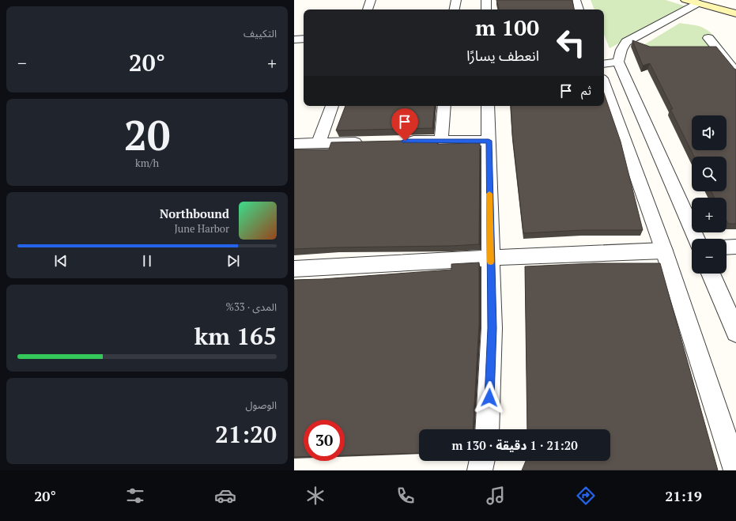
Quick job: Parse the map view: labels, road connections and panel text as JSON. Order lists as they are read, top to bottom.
{
  "page": {
    "tile": [
      "التكييف",
      ["20", "km/h"],
      ["المدى · 33%", "165 km"],
      ["الوصول", "21:20"]
    ],
    "turn": ["100 m", "انعطف يسارًا"],
    "heat": ["−", "20°", "+"],
    "then": "ثم",
    "map_buttons": ["+", "−"],
    "song": ["Northbound", "June Harbor"],
    "limit": "30",
    "trip": "21:20 · 1 دقيقة · 130 m",
    "tabs": ["21:19", "20°"]
  }
}
